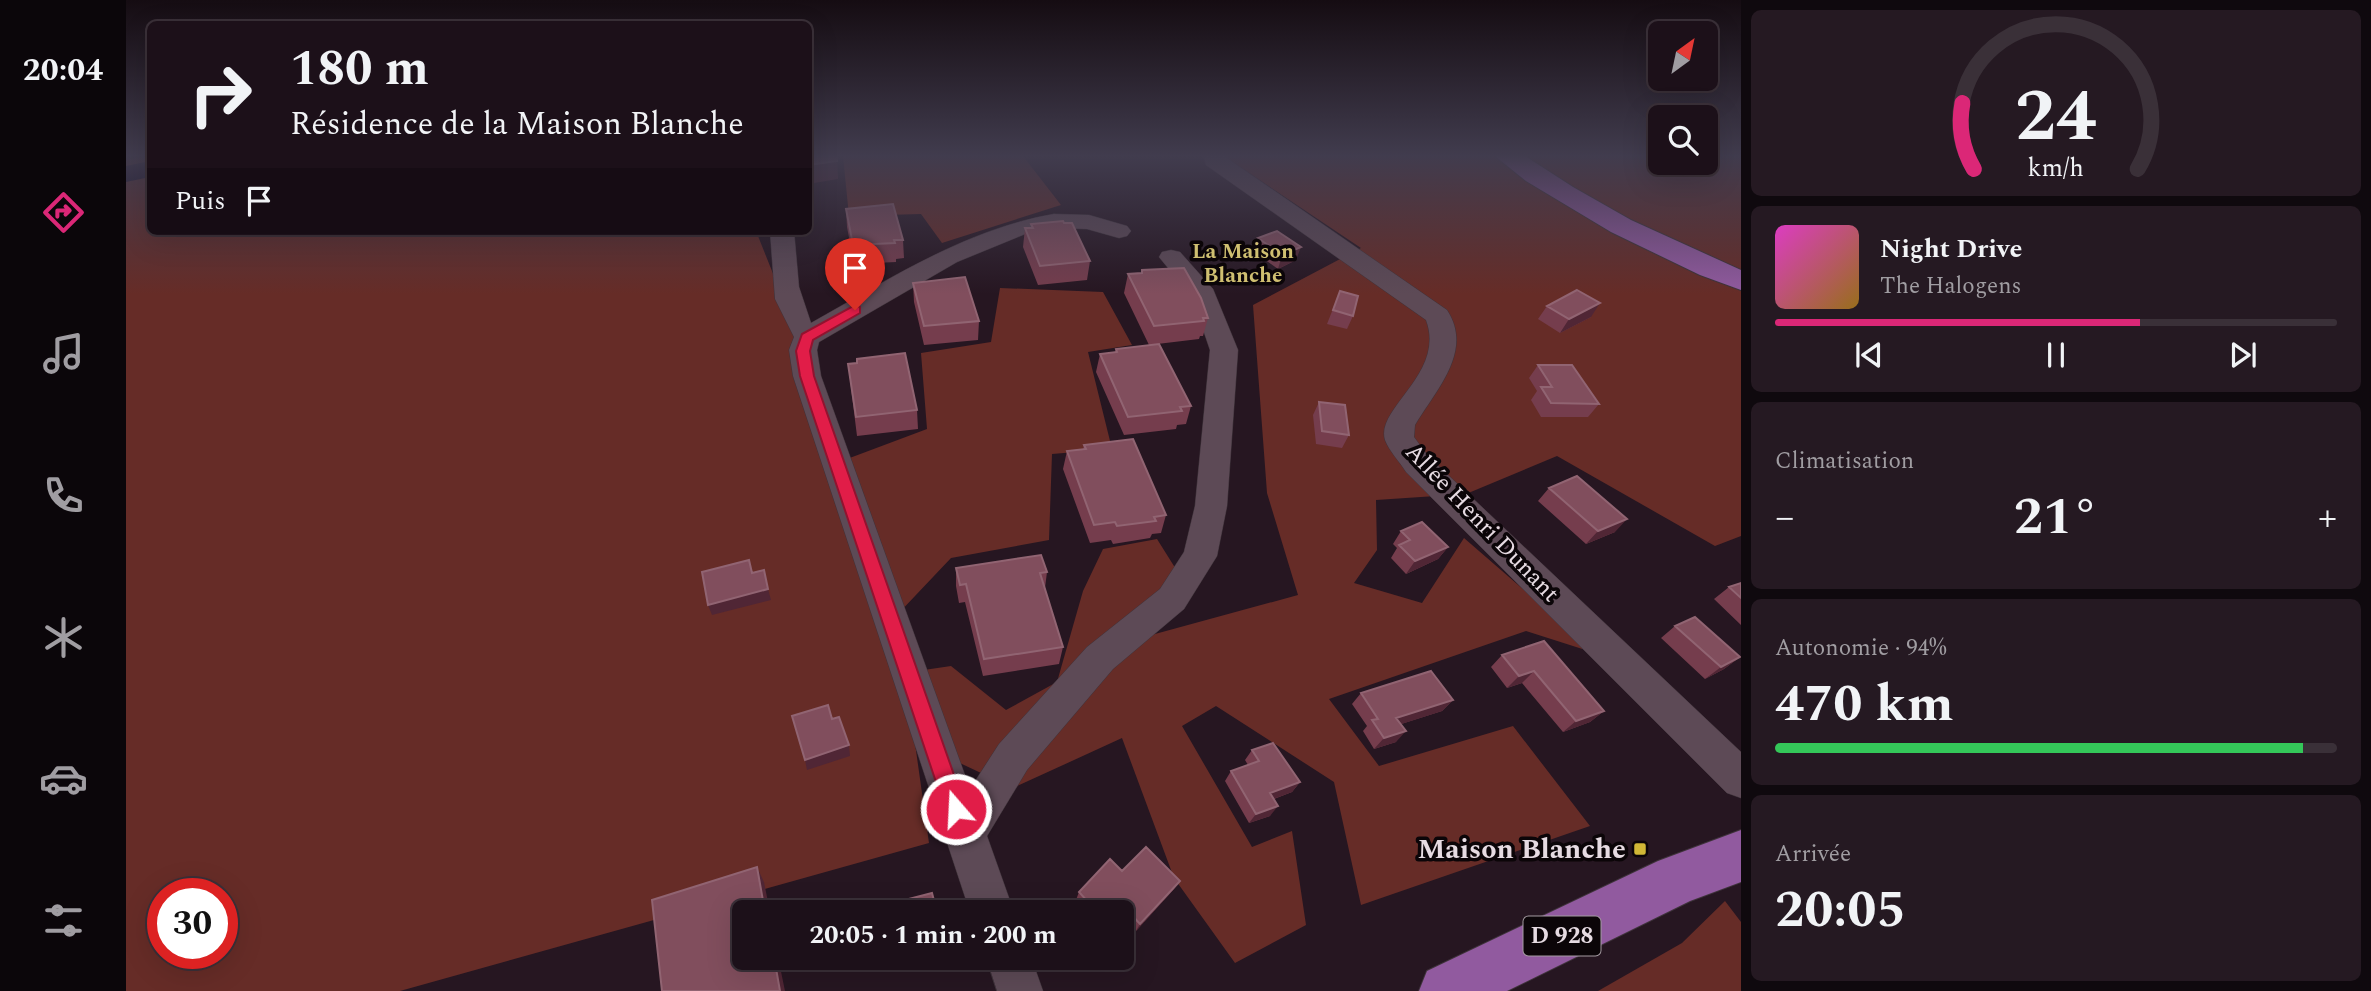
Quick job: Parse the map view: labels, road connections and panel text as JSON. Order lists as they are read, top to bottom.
{
  "streets": {
    "main road": ["D 928"],
    "street": ["Allée Henri Dunant"]
  },
  "districts": ["La Maison Blanche"],
  "places": {
    "transit": ["Maison Blanche"]
  },
  "north": "top right",
  "page": {
    "tabs": "20:04",
    "turn": ["180 m", "Résidence de la Maison Blanche"],
    "then": "Puis",
    "song": ["Night Drive", "The Halogens"],
    "tile": [
      "Climatisation",
      ["Autonomie · 94%", "470 km"],
      ["Arrivée", "20:05"]
    ],
    "heat": ["−", "21°", "+"],
    "limit": "30",
    "trip": "20:05 · 1 min · 200 m",
    "gauge": ["24", "km/h"]
  }
}
